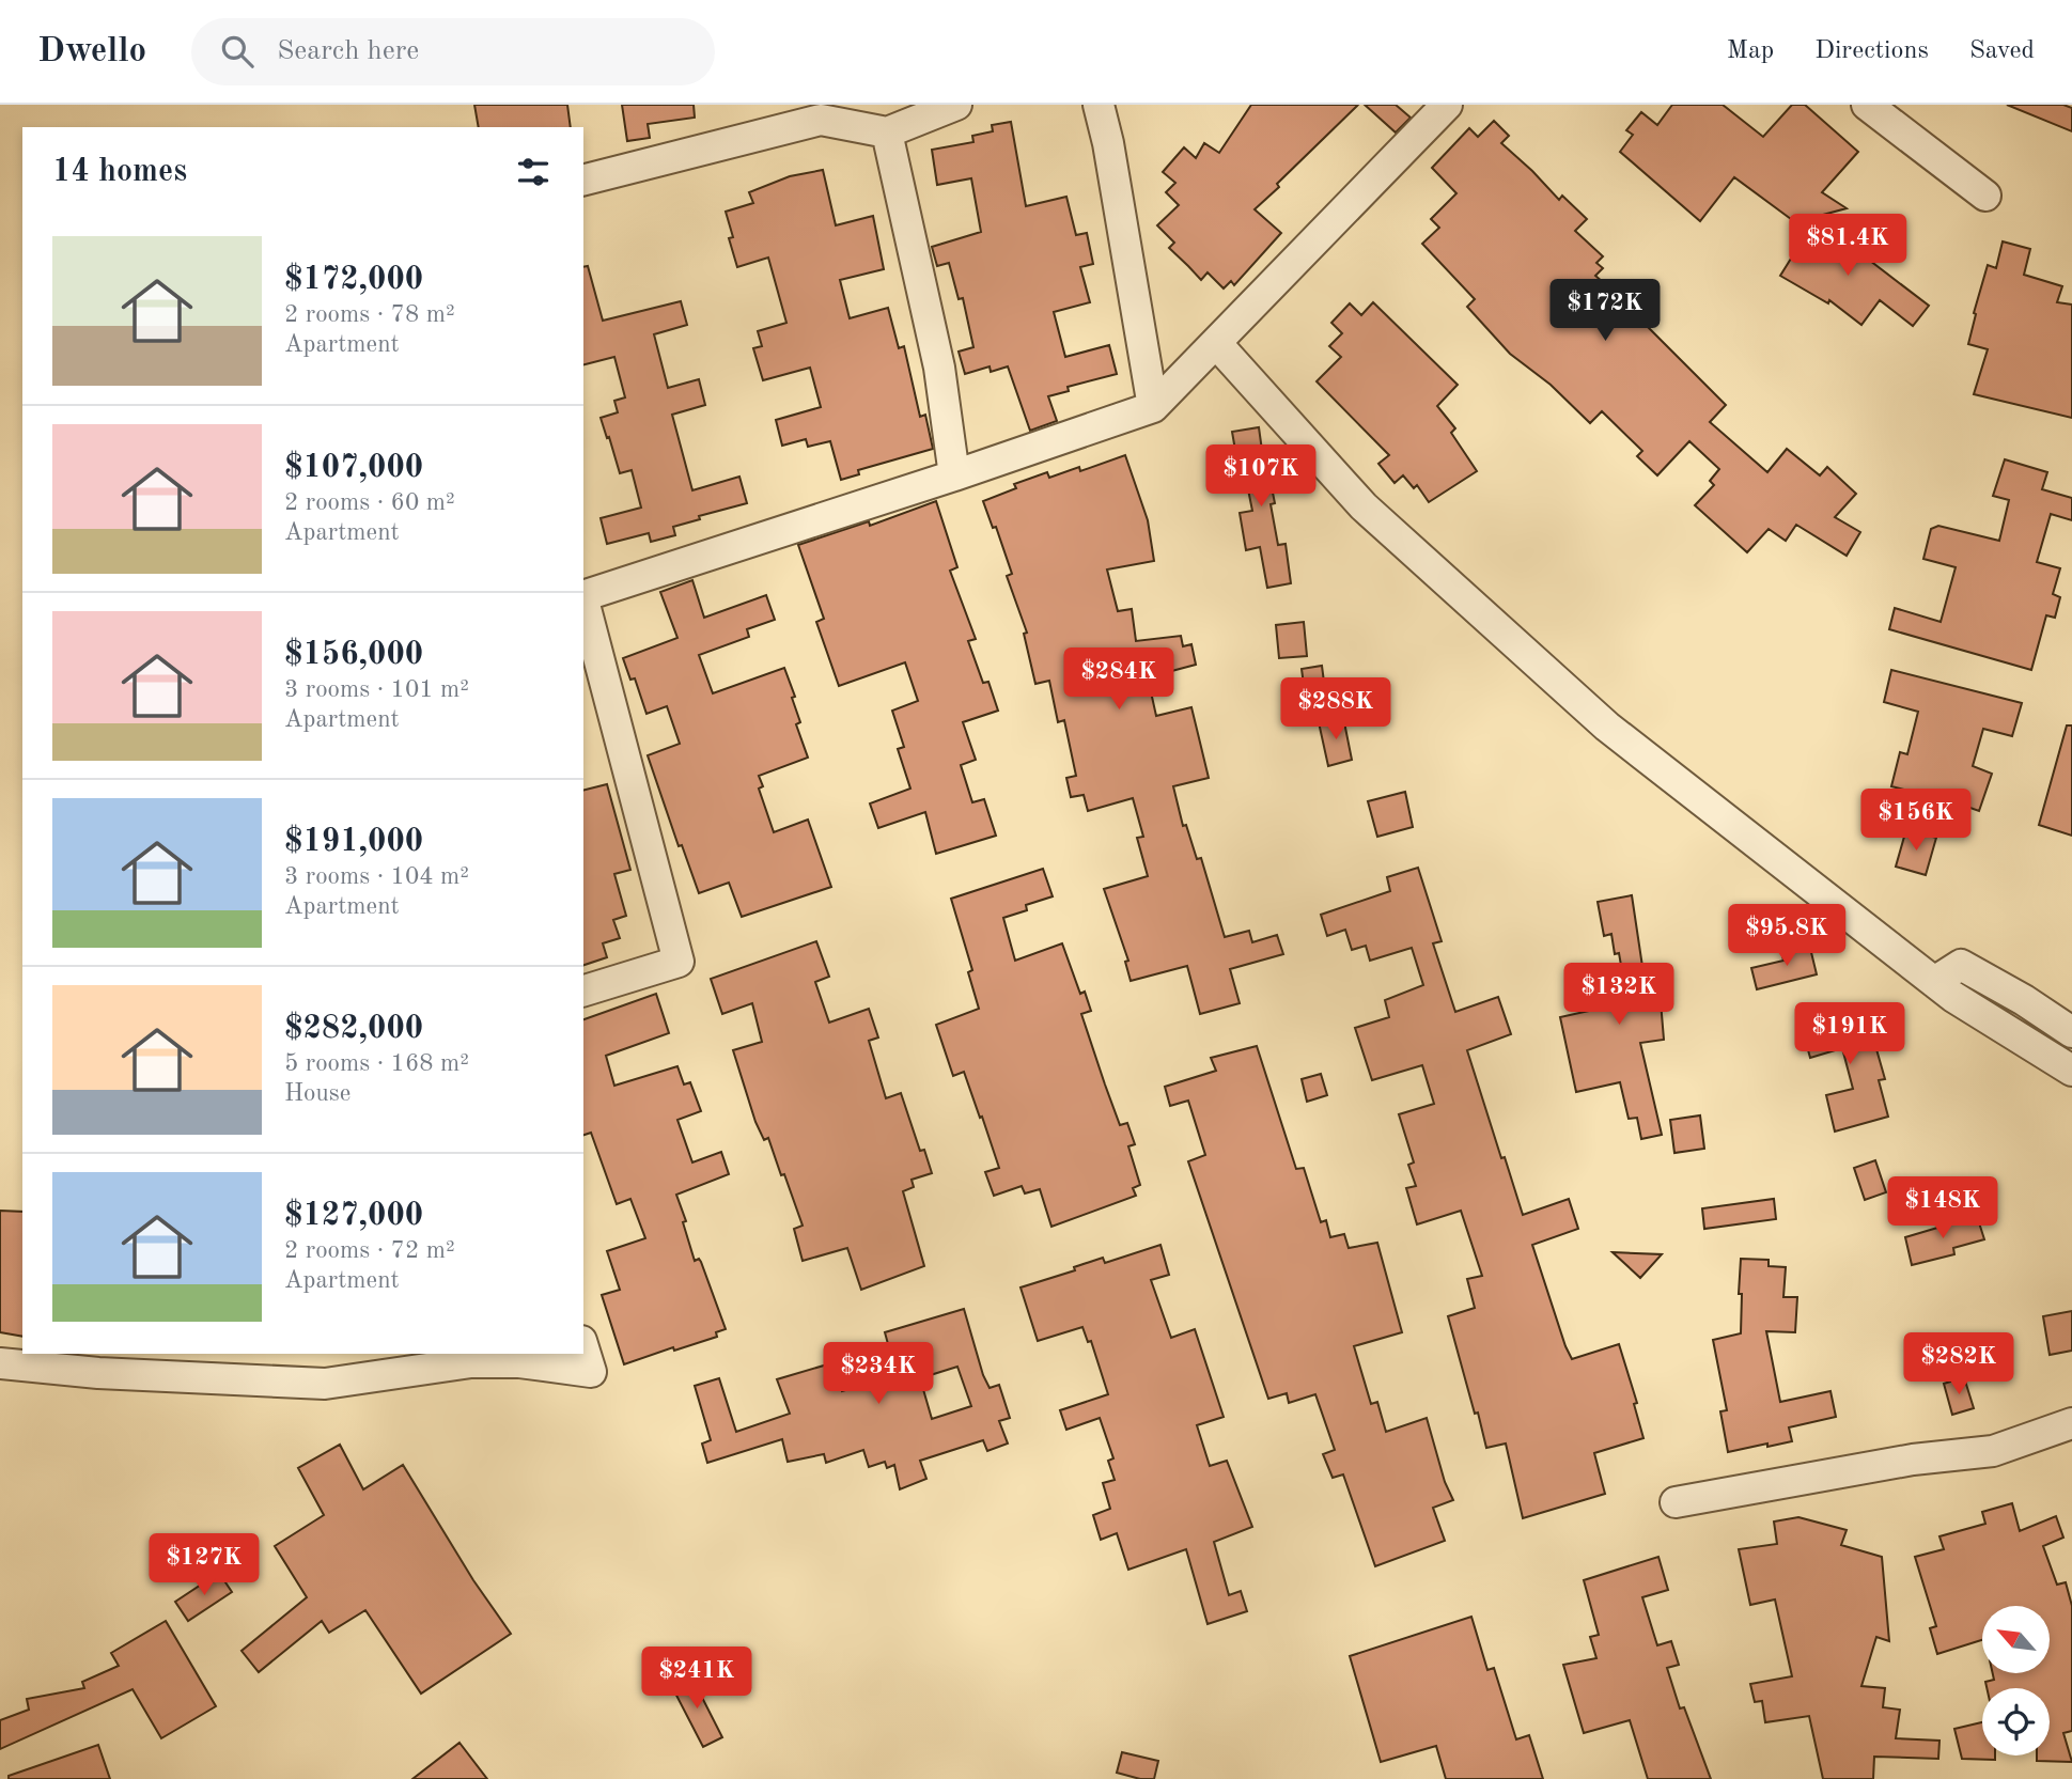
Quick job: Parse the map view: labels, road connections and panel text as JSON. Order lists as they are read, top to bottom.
{
  "north": "top left",
  "page": {
    "header": "Dwello",
    "search": "Search here",
    "nav": ["Map", "Directions", "Saved"],
    "heading": "14 homes",
    "price": [
      "$81.4K",
      "$172K",
      "$107K",
      "$284K",
      "$288K",
      "$156K",
      "$95.8K",
      "$132K",
      "$191K",
      "$148K",
      "$282K",
      "$234K",
      "$127K",
      "$241K"
    ],
    "list": [
      {
        "name": "$172,000",
        "note": "2 rooms · 78 m² · Apartment"
      },
      {
        "name": "$107,000",
        "note": "2 rooms · 60 m² · Apartment"
      },
      {
        "name": "$156,000",
        "note": "3 rooms · 101 m² · Apartment"
      },
      {
        "name": "$191,000",
        "note": "3 rooms · 104 m² · Apartment"
      },
      {
        "name": "$282,000",
        "note": "5 rooms · 168 m² · House"
      },
      {
        "name": "$127,000",
        "note": "2 rooms · 72 m² · Apartment"
      }
    ]
  }
}
